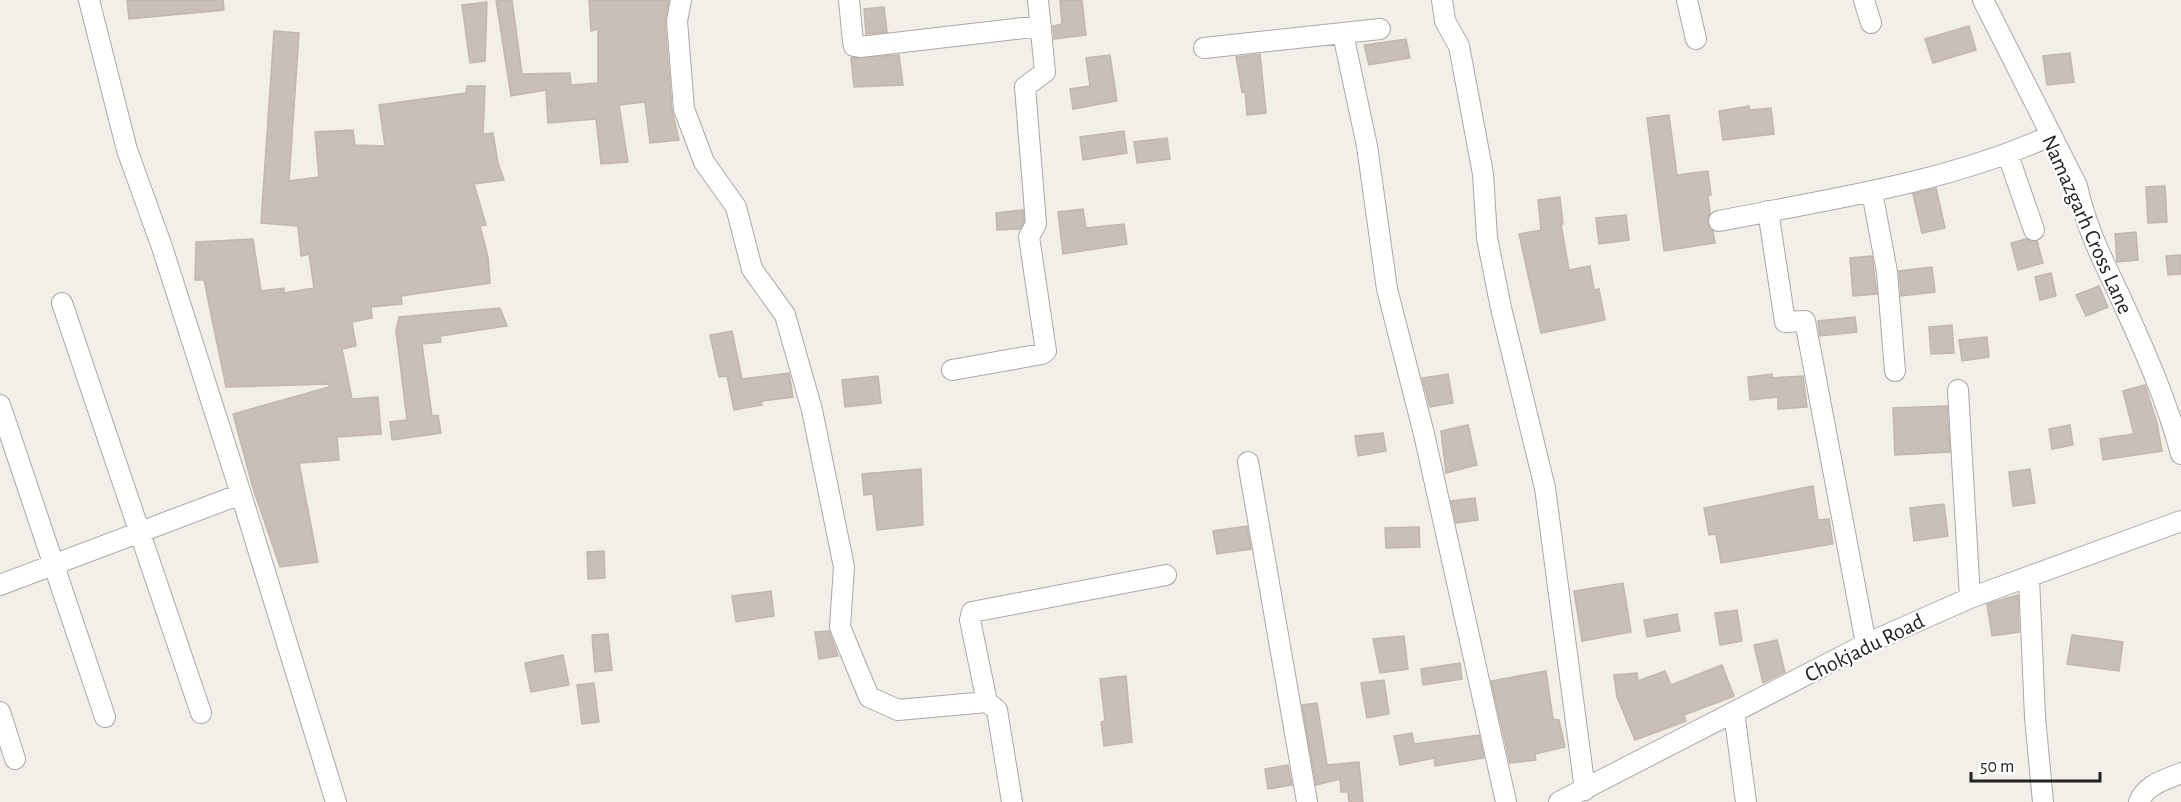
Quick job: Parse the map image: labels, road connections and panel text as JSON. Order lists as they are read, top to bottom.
{
  "streets": {
    "street": ["Namazgarh Cross Lane", "Chokjadu Road"]
  },
  "scale_bar": "50 m"
}
